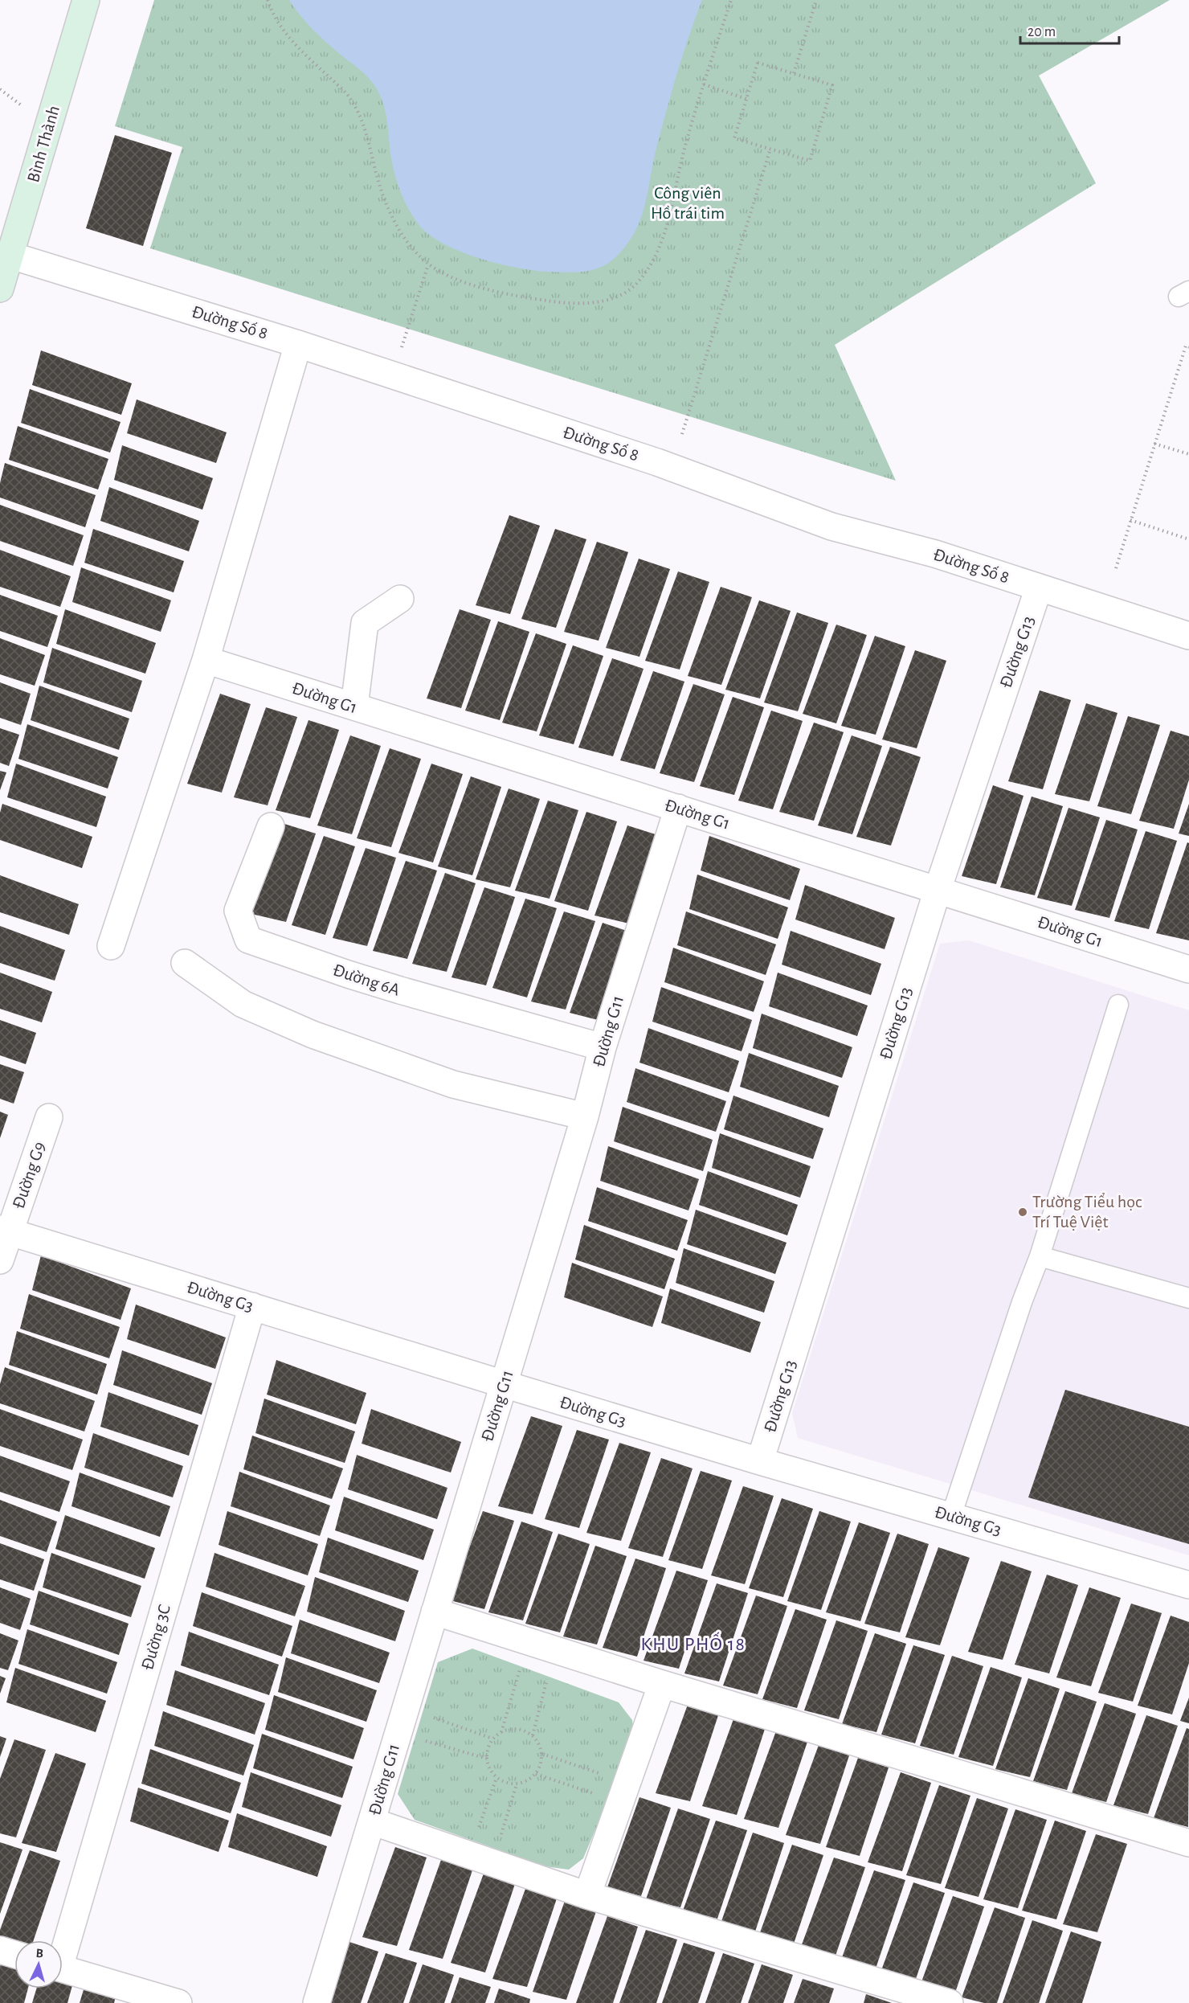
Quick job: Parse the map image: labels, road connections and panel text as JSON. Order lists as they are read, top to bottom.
{
  "streets": {
    "street": [
      "Bình Thành",
      "Đường Số 8",
      "Đường G13",
      "Đường G1",
      "Đường 6A",
      "Đường G11",
      "Đường G9",
      "Đường G3",
      "Đường 3C"
    ]
  },
  "crossings": [
    ["Bình Thành", "Đường Số 8"],
    ["Đường Số 8", "Đường G13"],
    ["Đường G13", "Đường G1"],
    ["Đường G13", "Đường G3"],
    ["Đường G1", "Đường G11"],
    ["Đường 6A", "Đường G11"],
    ["Đường G11", "Đường G3"],
    ["Đường G9", "Đường G3"],
    ["Đường G3", "Đường 3C"]
  ],
  "districts": ["KHU PHỐ 18"],
  "parks": ["Công viên Hồ trái tim"],
  "places": ["Trường Tiểu học Trí Tuệ Việt"],
  "scale_bar": "20 m",
  "north": "top"
}
